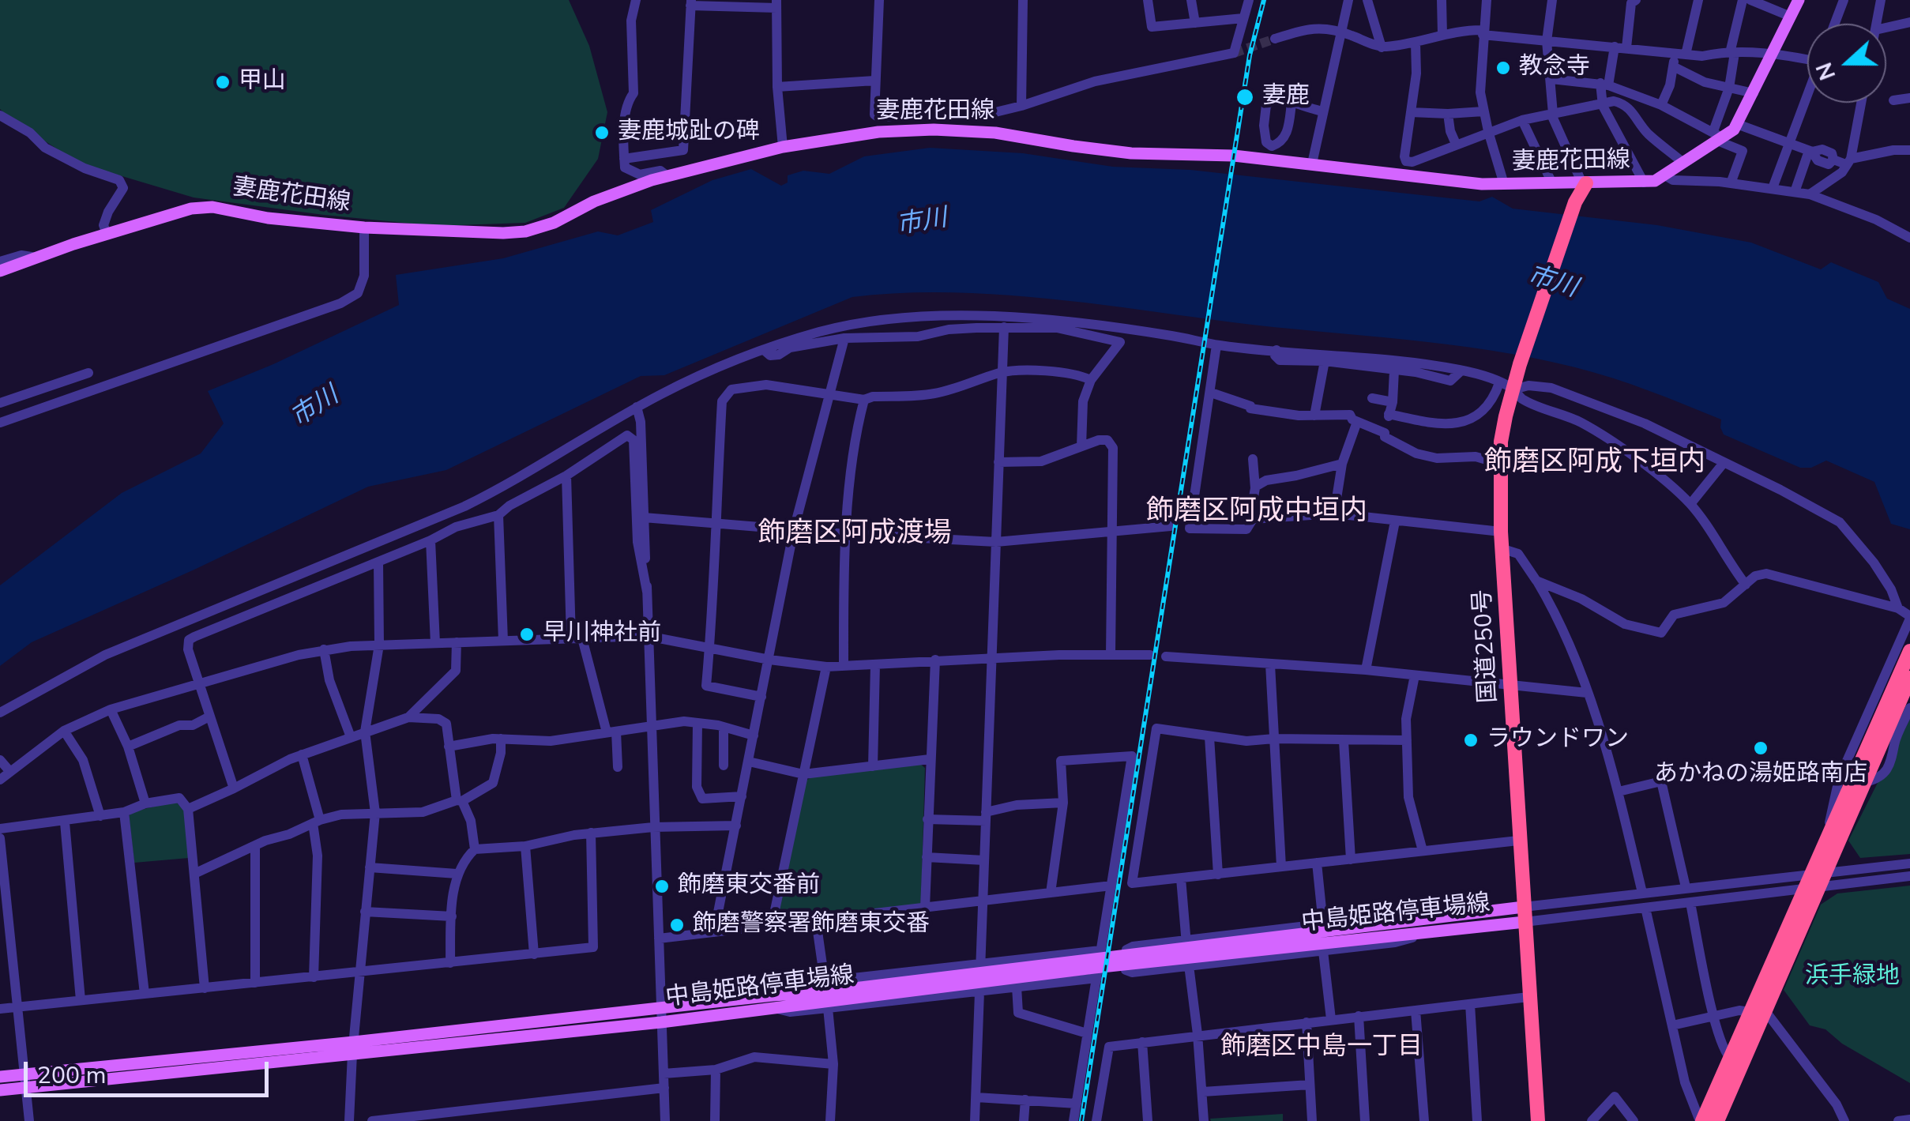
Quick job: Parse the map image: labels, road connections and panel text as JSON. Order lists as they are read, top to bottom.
{
  "streets": {
    "highway": ["国道250号"],
    "main road": ["妻鹿花田線", "中島姫路停車場線"]
  },
  "crossings": [
    ["妻鹿花田線", "国道250号"],
    ["国道250号", "中島姫路停車場線"]
  ],
  "districts": [
    "飾磨区阿成下垣内",
    "飾磨区阿成中垣内",
    "飾磨区阿成渡場",
    "飾磨区中島一丁目"
  ],
  "water": ["市川"],
  "parks": ["浜手緑地"],
  "places": [
    "教念寺",
    "甲山",
    "妻鹿",
    "妻鹿城趾の碑",
    "早川神社前",
    "ラウンドワン",
    "あかねの湯姫路南店",
    "飾磨東交番前",
    "飾磨警察署飾磨東交番"
  ],
  "scale_bar": "200 m",
  "north": "left"
}
